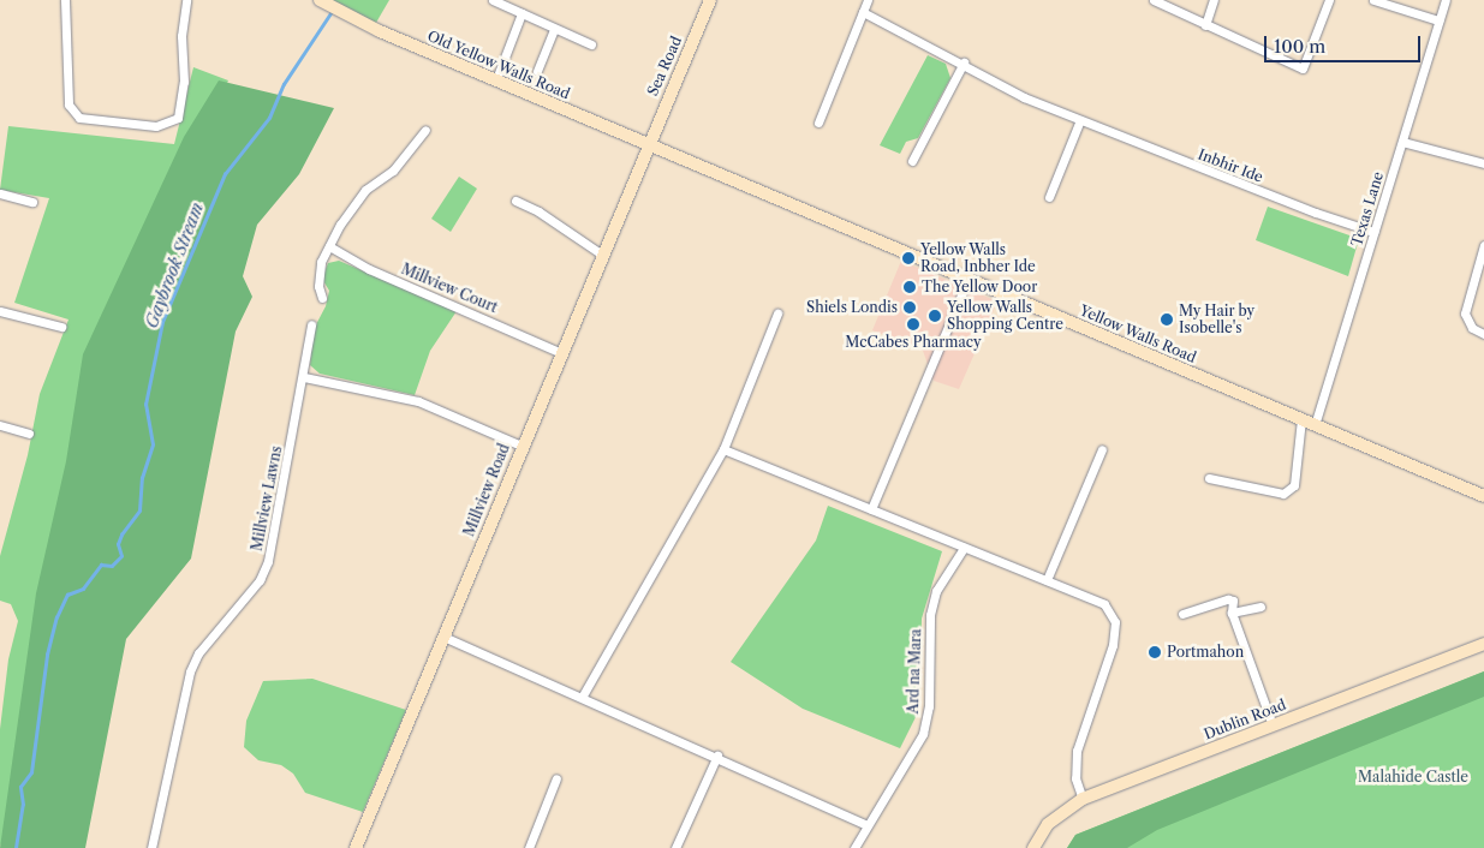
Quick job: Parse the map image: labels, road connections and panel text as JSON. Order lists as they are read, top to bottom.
{
  "streets": {
    "street": [
      "Old Yellow Walls Road",
      "Sea Road",
      "Inbhir Ide",
      "Texas Lane",
      "Millview Court",
      "Yellow Walls Road",
      "Millview Road",
      "Millview Lawns",
      "Ard na Mara",
      "Dublin Road"
    ]
  },
  "crossings": [
    ["Old Yellow Walls Road", "Sea Road"],
    ["Old Yellow Walls Road", "Yellow Walls Road"],
    ["Old Yellow Walls Road", "Millview Road"],
    ["Sea Road", "Yellow Walls Road"],
    ["Sea Road", "Millview Road"],
    ["Inbhir Ide", "Texas Lane"],
    ["Texas Lane", "Yellow Walls Road"],
    ["Millview Court", "Millview Road"],
    ["Yellow Walls Road", "Millview Road"]
  ],
  "water": ["Gaybrook Stream"],
  "parks": ["Malahide Castle"],
  "places": [
    "Yellow Walls Road, Inbher Ide",
    "The Yellow Door",
    "Shiels Londis",
    "Yellow Walls Shopping Centre",
    "My Hair by Isobelle's",
    "McCabes Pharmacy",
    "Portmahon"
  ],
  "scale_bar": "100 m"
}
